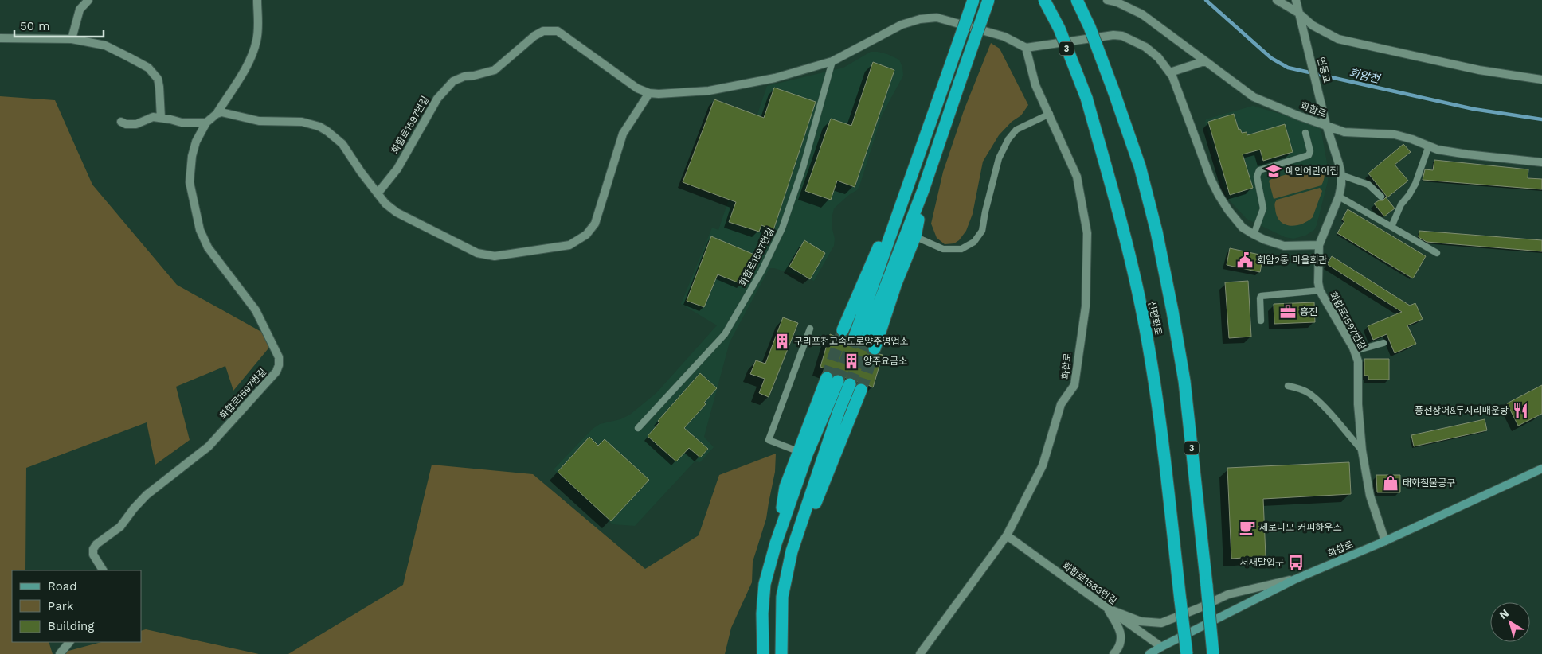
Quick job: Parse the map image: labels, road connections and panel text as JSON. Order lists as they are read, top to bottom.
{
  "streets": {
    "highway": ["3", "신평화로"],
    "main road": ["화합로"],
    "street": ["연동교", "화합로1597번길", "화합로1583번길"]
  },
  "crossings": [
    ["연동교", "화합로1597번길"],
    ["화합로", "화합로1597번길"],
    ["화합로", "화합로1583번길"]
  ],
  "water": ["회암천"],
  "places": {
    "school or university": ["예인어린이집"],
    "public building": ["회암2통 마을회관"],
    "office": ["흥진"],
    "building": ["구리포천고속도로양주영업소", "양주요금소"],
    "restaurant": ["풍전장어&두지리매운탕"],
    "shop": ["태화철물공구"],
    "cafe": ["제로니모 커피하우스"],
    "bus stop": ["서재말입구"]
  },
  "legend": ["Road", "Park", "Building"],
  "scale_bar": "50 m",
  "north": "top left"
}
